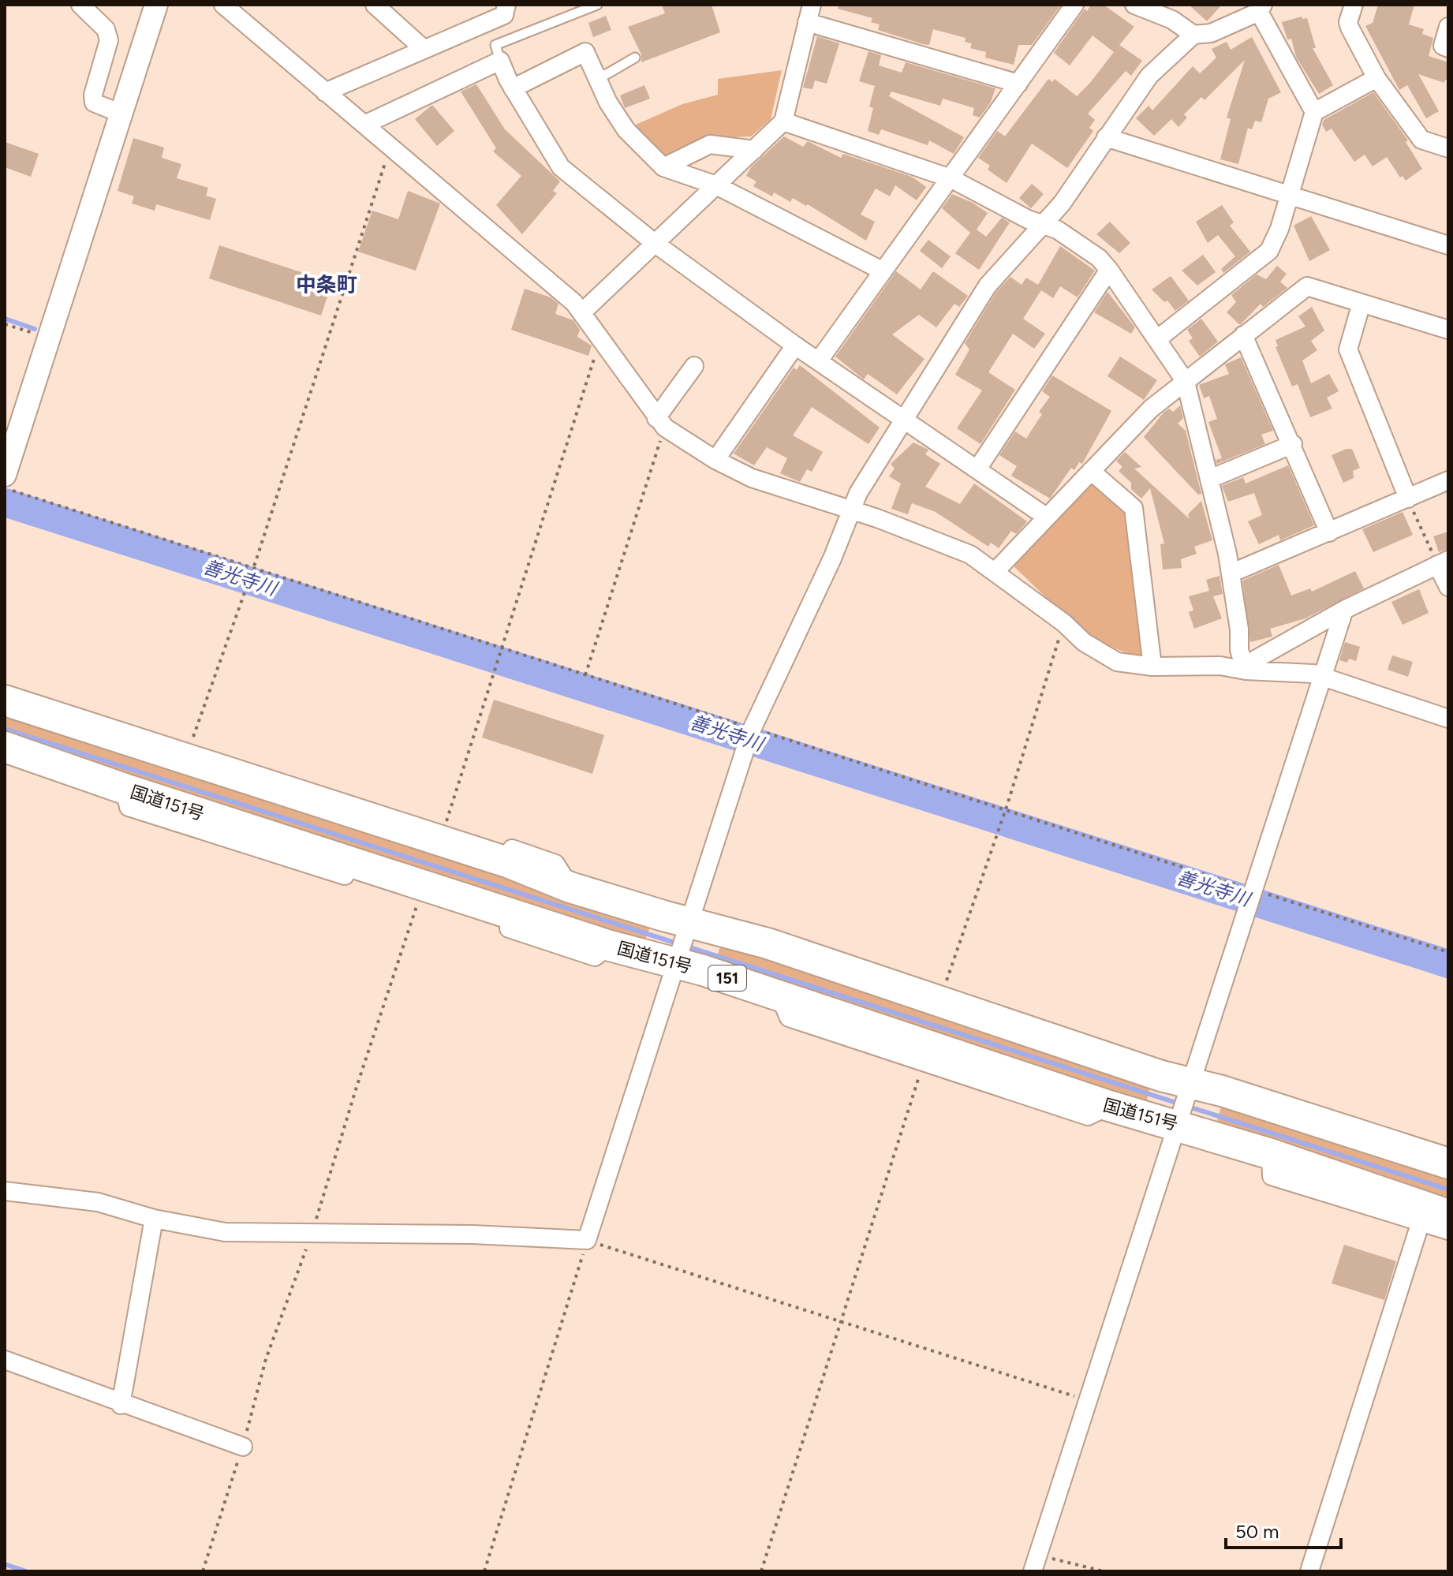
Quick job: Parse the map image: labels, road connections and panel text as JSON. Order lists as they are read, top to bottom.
{
  "streets": {
    "highway": ["国道151号", "151"]
  },
  "districts": ["中条町"],
  "water": ["善光寺川"],
  "scale_bar": "50 m"
}
